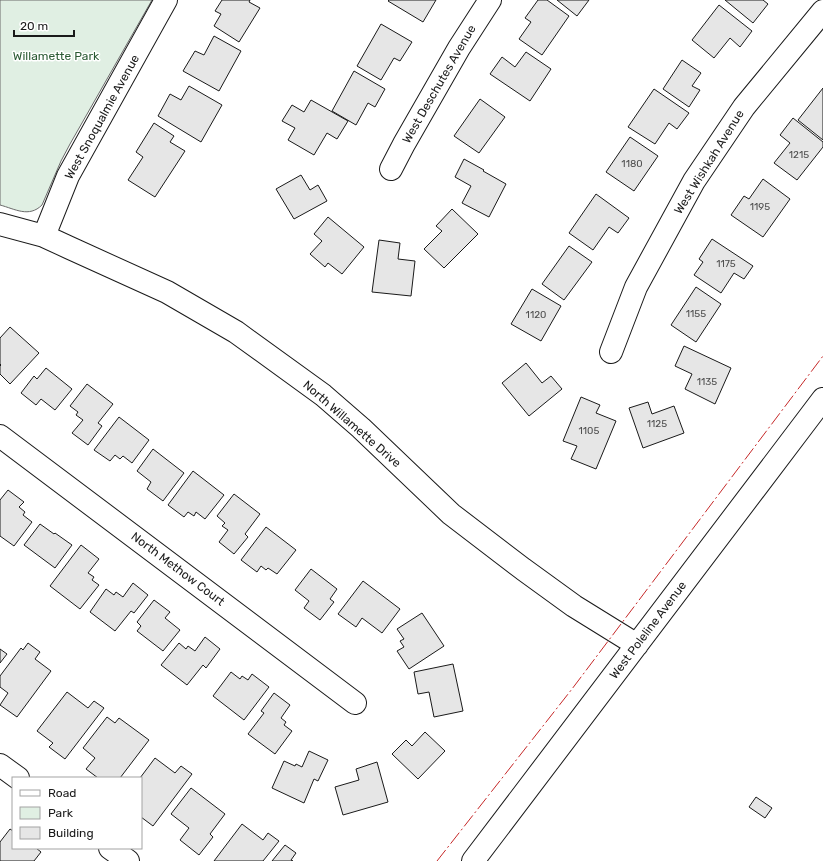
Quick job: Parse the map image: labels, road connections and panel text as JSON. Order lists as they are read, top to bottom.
{
  "streets": {
    "street": [
      "West Deschutes Avenue",
      "West Snoqualmie Avenue",
      "West Wishkah Avenue",
      "North Willamette Drive",
      "North Methow Court",
      "West Poleline Avenue"
    ]
  },
  "crossings": [
    ["West Snoqualmie Avenue", "North Willamette Drive"],
    ["North Willamette Drive", "West Poleline Avenue"]
  ],
  "parks": ["Willamette Park"],
  "house_numbers": [
    "1215",
    "1180",
    "1195",
    "1175",
    "1155",
    "1120",
    "1135",
    "1125",
    "1105"
  ],
  "legend": ["Road", "Park", "Building"],
  "scale_bar": "20 m"
}
